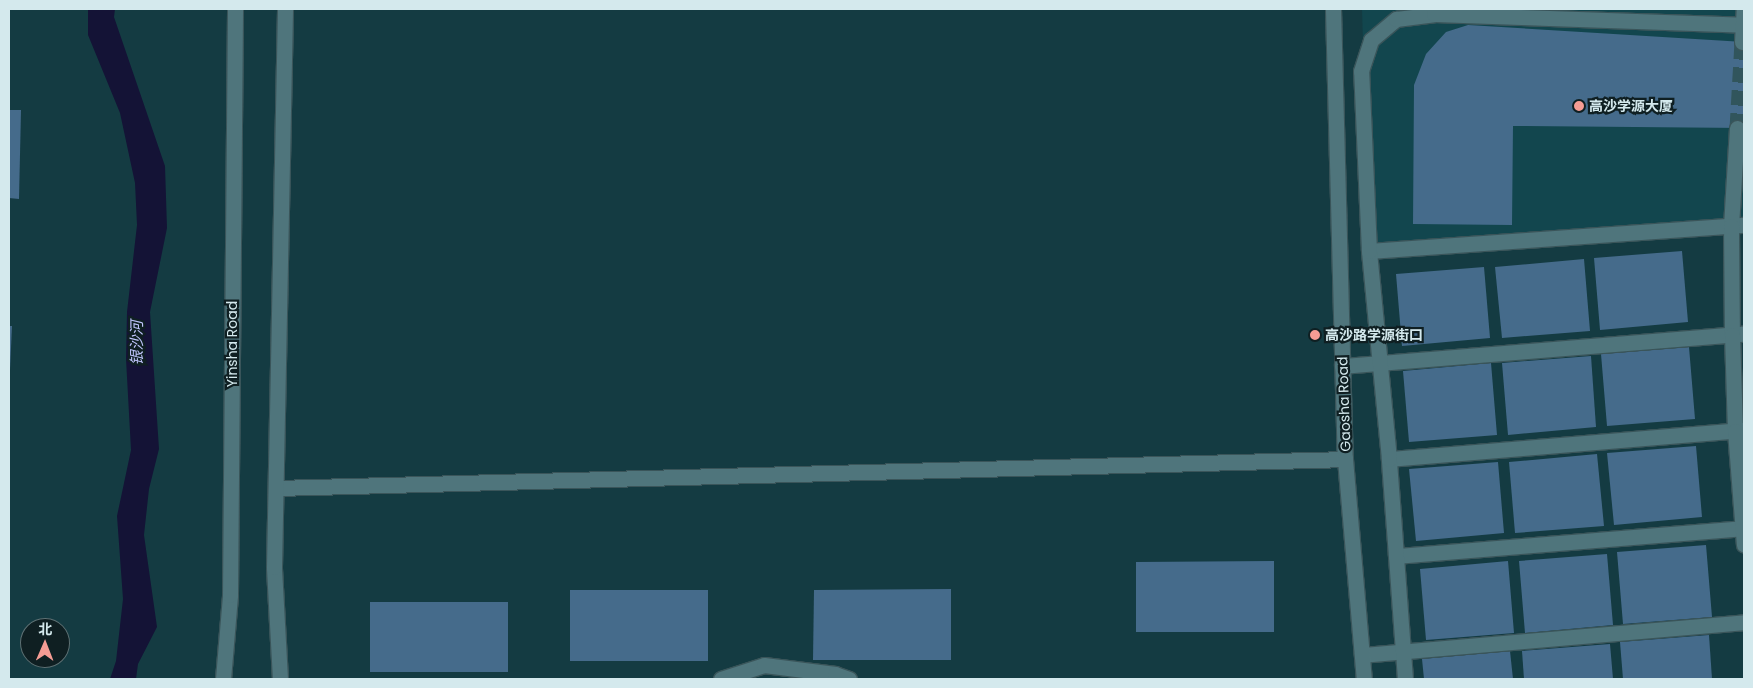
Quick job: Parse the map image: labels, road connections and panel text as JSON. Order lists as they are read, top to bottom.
{
  "streets": {
    "street": ["Yinsha Road", "Gaosha Road"]
  },
  "water": ["银沙河"],
  "places": ["高沙学源大厦", "高沙路学源街口"],
  "north": "top"
}
